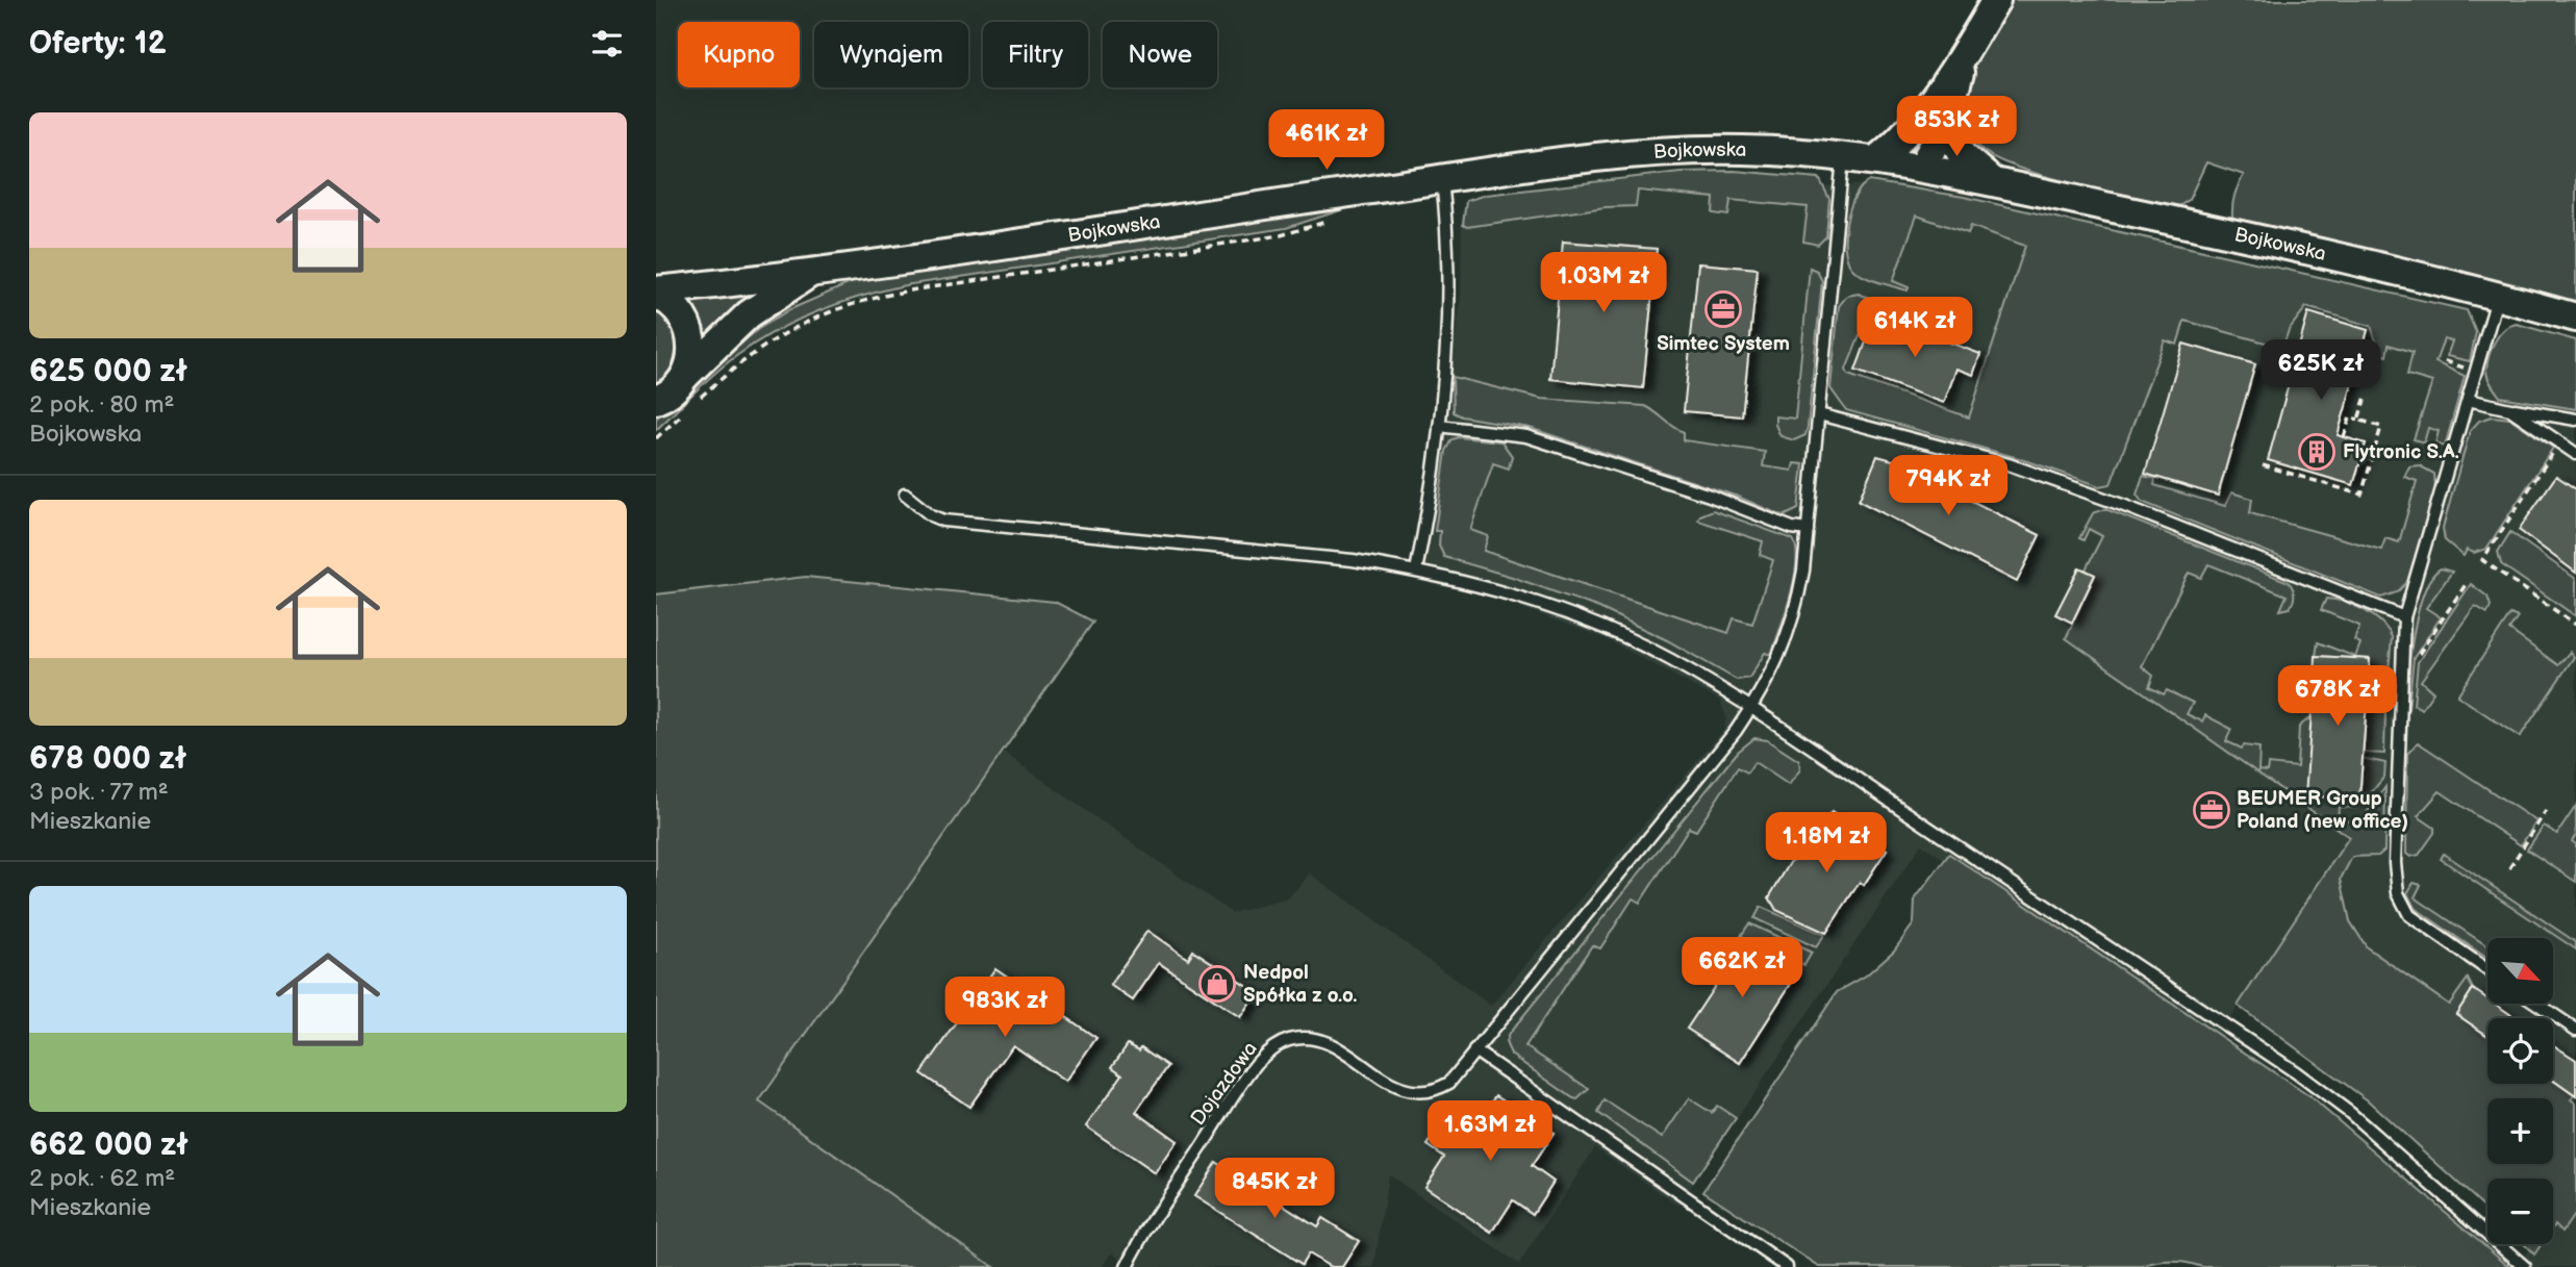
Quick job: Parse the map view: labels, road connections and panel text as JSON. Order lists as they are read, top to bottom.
{
  "streets": {
    "street": ["Bojkowska"],
    "lane": ["Dojazdowa"]
  },
  "crossings": [
    ["Bojkowska", "Dojazdowa"]
  ],
  "places": {
    "office": ["Simtec System", "BEUMER Group Poland (new office)"],
    "building": ["Flytronic S.A."],
    "shop": ["Nedpol Spółka z o.o."]
  },
  "north": "bottom right",
  "page": {
    "heading": "Oferty: 12",
    "chip": [
      "Kupno",
      "Wynajem",
      "Filtry",
      "Nowe"
    ],
    "list": [
      {
        "name": "625 000 zł",
        "note": "2 pok. · 80 m² · Bojkowska"
      },
      {
        "name": "678 000 zł",
        "note": "3 pok. · 77 m² · Mieszkanie"
      },
      {
        "name": "662 000 zł",
        "note": "2 pok. · 62 m² · Mieszkanie"
      }
    ],
    "price": [
      "853K zł",
      "461K zł",
      "1.03M zł",
      "614K zł",
      "625K zł",
      "794K zł",
      "678K zł",
      "1.18M zł",
      "662K zł",
      "983K zł",
      "1.63M zł",
      "845K zł"
    ],
    "map_buttons": ["+", "−"]
  }
}
